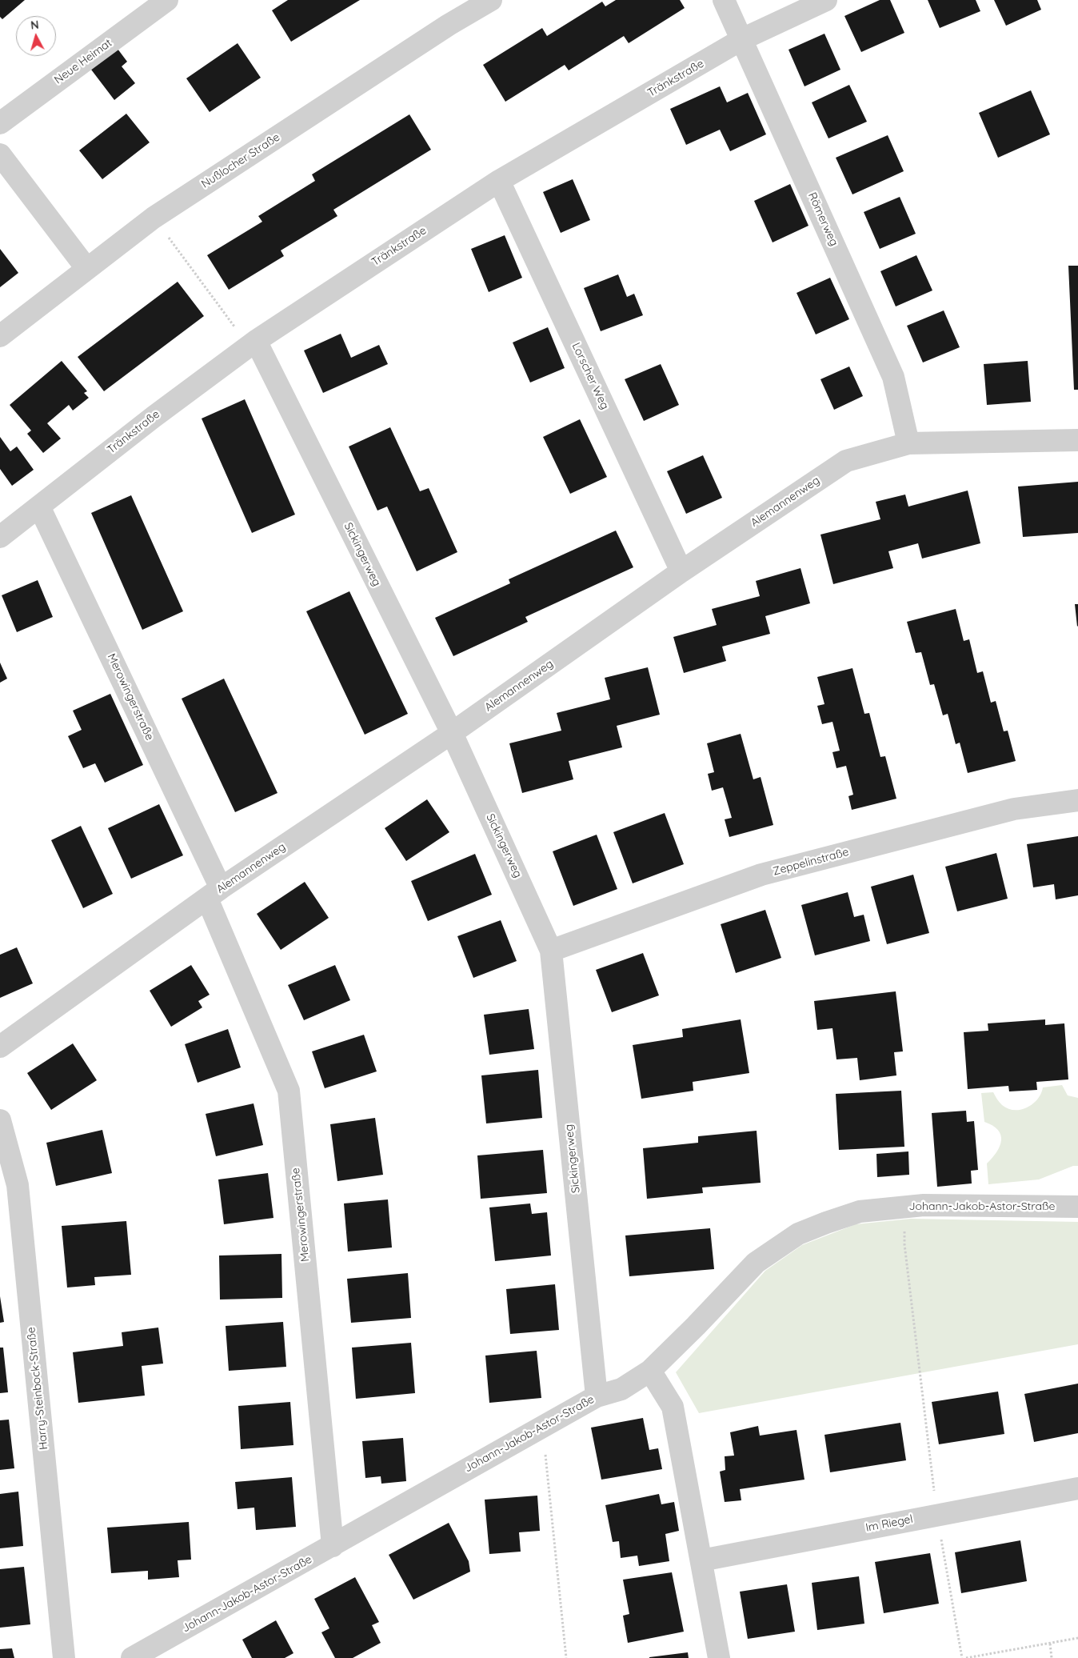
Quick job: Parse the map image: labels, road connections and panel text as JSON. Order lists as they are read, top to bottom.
{
  "streets": {
    "street": [
      "Neue Heimat",
      "Tränkstraße",
      "Nußlocher Straße",
      "Römerweg",
      "Lorscher Weg",
      "Alemannenweg",
      "Sickingerweg",
      "Merowingerstraße",
      "Zeppelinstraße",
      "Johann-Jakob-Astor-Straße",
      "Harry-Steinbock-Straße",
      "Im Riegel"
    ]
  },
  "crossings": [
    ["Tränkstraße", "Römerweg"],
    ["Tränkstraße", "Lorscher Weg"],
    ["Tränkstraße", "Sickingerweg"],
    ["Tränkstraße", "Merowingerstraße"],
    ["Römerweg", "Alemannenweg"],
    ["Lorscher Weg", "Alemannenweg"],
    ["Alemannenweg", "Sickingerweg"],
    ["Alemannenweg", "Merowingerstraße"],
    ["Sickingerweg", "Zeppelinstraße"],
    ["Sickingerweg", "Johann-Jakob-Astor-Straße"],
    ["Merowingerstraße", "Johann-Jakob-Astor-Straße"]
  ],
  "north": "top"
}
